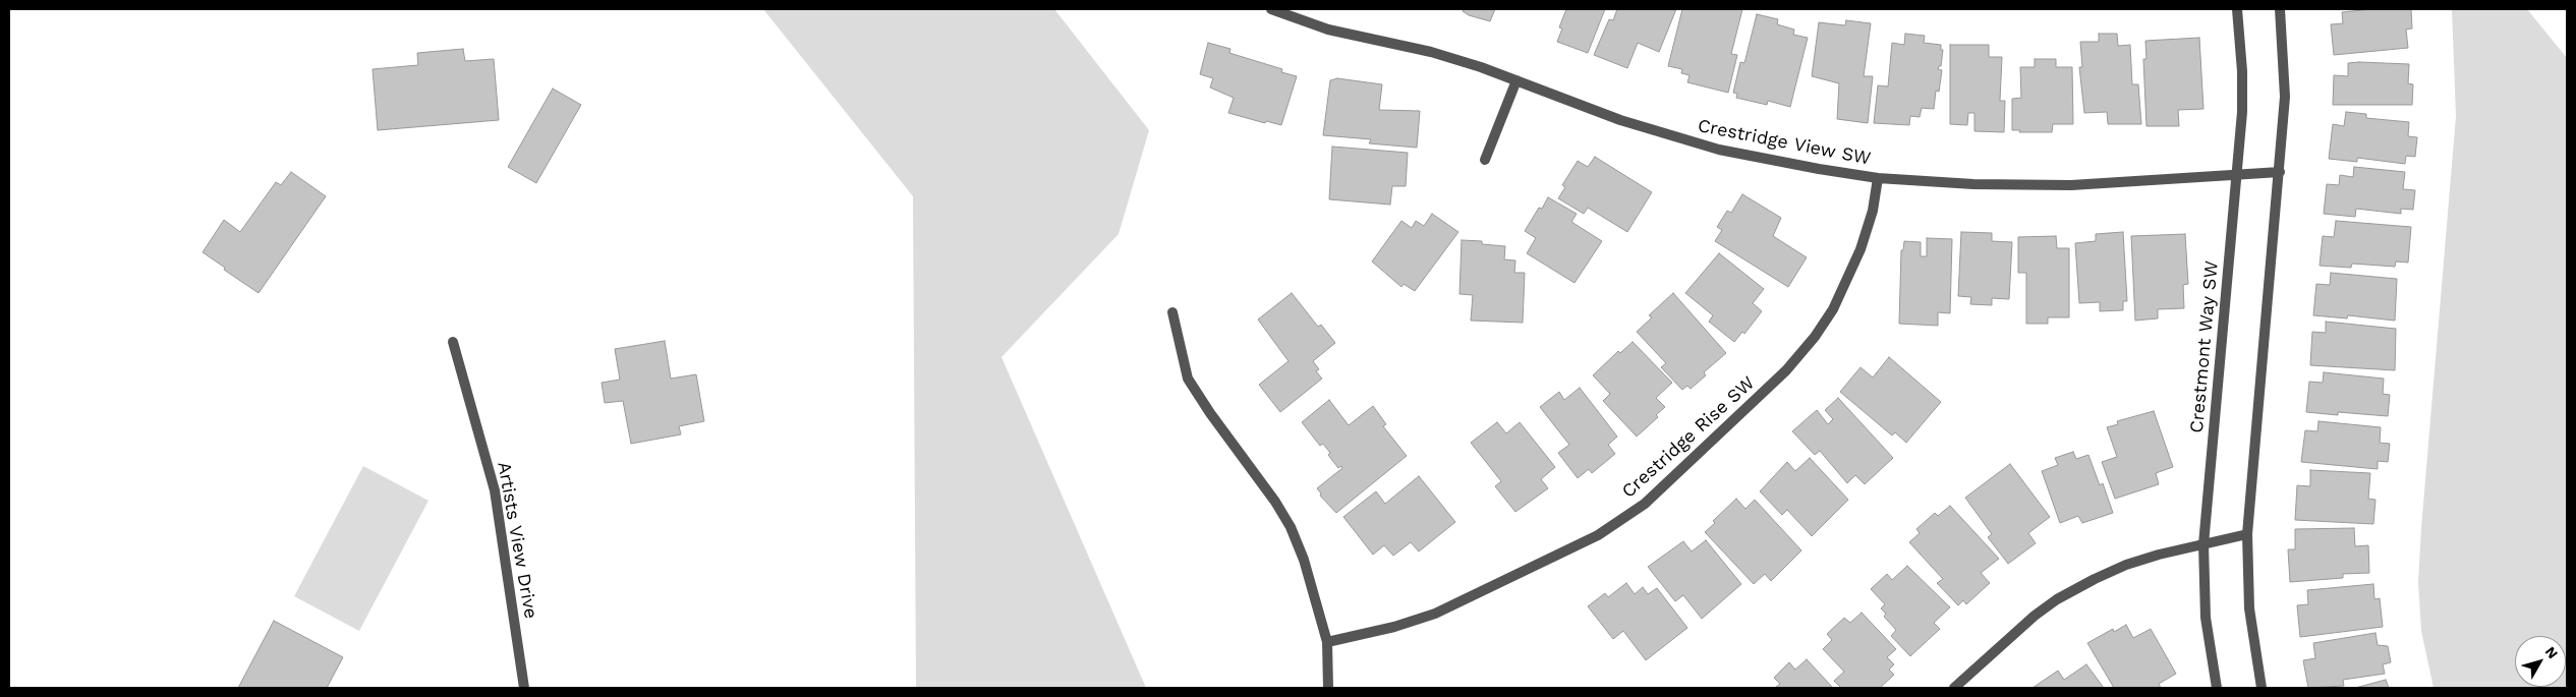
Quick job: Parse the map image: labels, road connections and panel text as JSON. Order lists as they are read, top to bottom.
{
  "streets": {
    "street": [
      "Crestridge View SW",
      "Crestmont Way SW",
      "Crestridge Rise SW",
      "Artists View Drive"
    ]
  },
  "crossings": [
    ["Crestridge View SW", "Crestmont Way SW"],
    ["Crestridge View SW", "Crestridge Rise SW"]
  ],
  "north": "top right"
}
